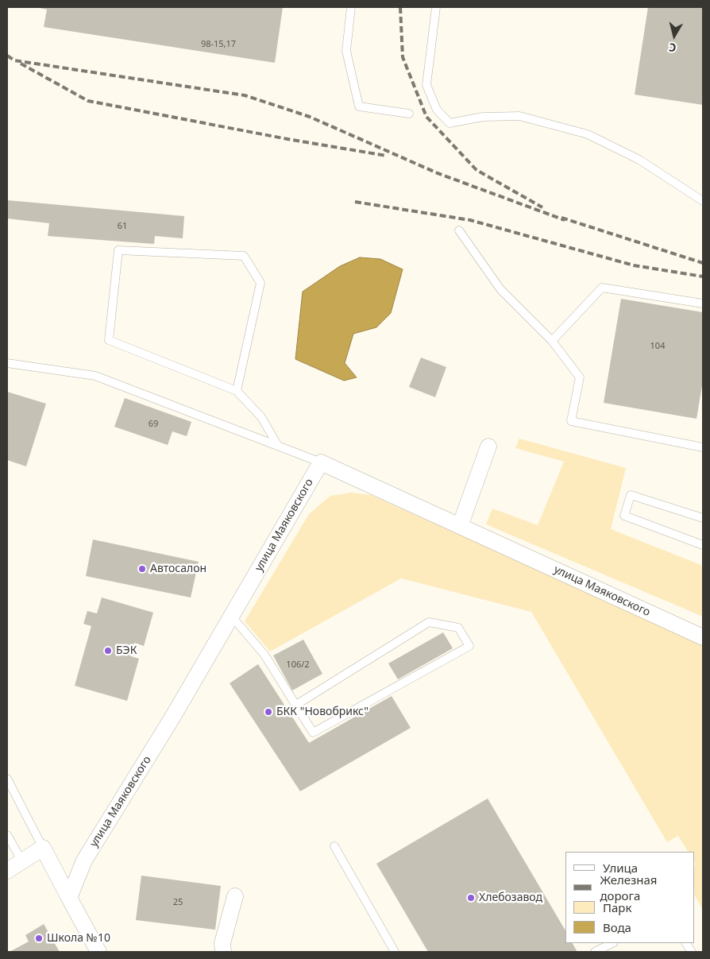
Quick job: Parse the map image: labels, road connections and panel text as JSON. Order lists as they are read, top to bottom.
{
  "streets": {
    "street": ["улица Маяковского"]
  },
  "places": [
    "Автосалон",
    "БЭК",
    "БКК \"Новобрикс\"",
    "Хлебозавод",
    "Школа №10"
  ],
  "house_numbers": [
    "98-15,17",
    "61",
    "104",
    "69",
    "106/2",
    "25"
  ],
  "legend": [
    "Улица",
    "Железная дорога",
    "Парк",
    "Вода"
  ],
  "north": "bottom"
}
